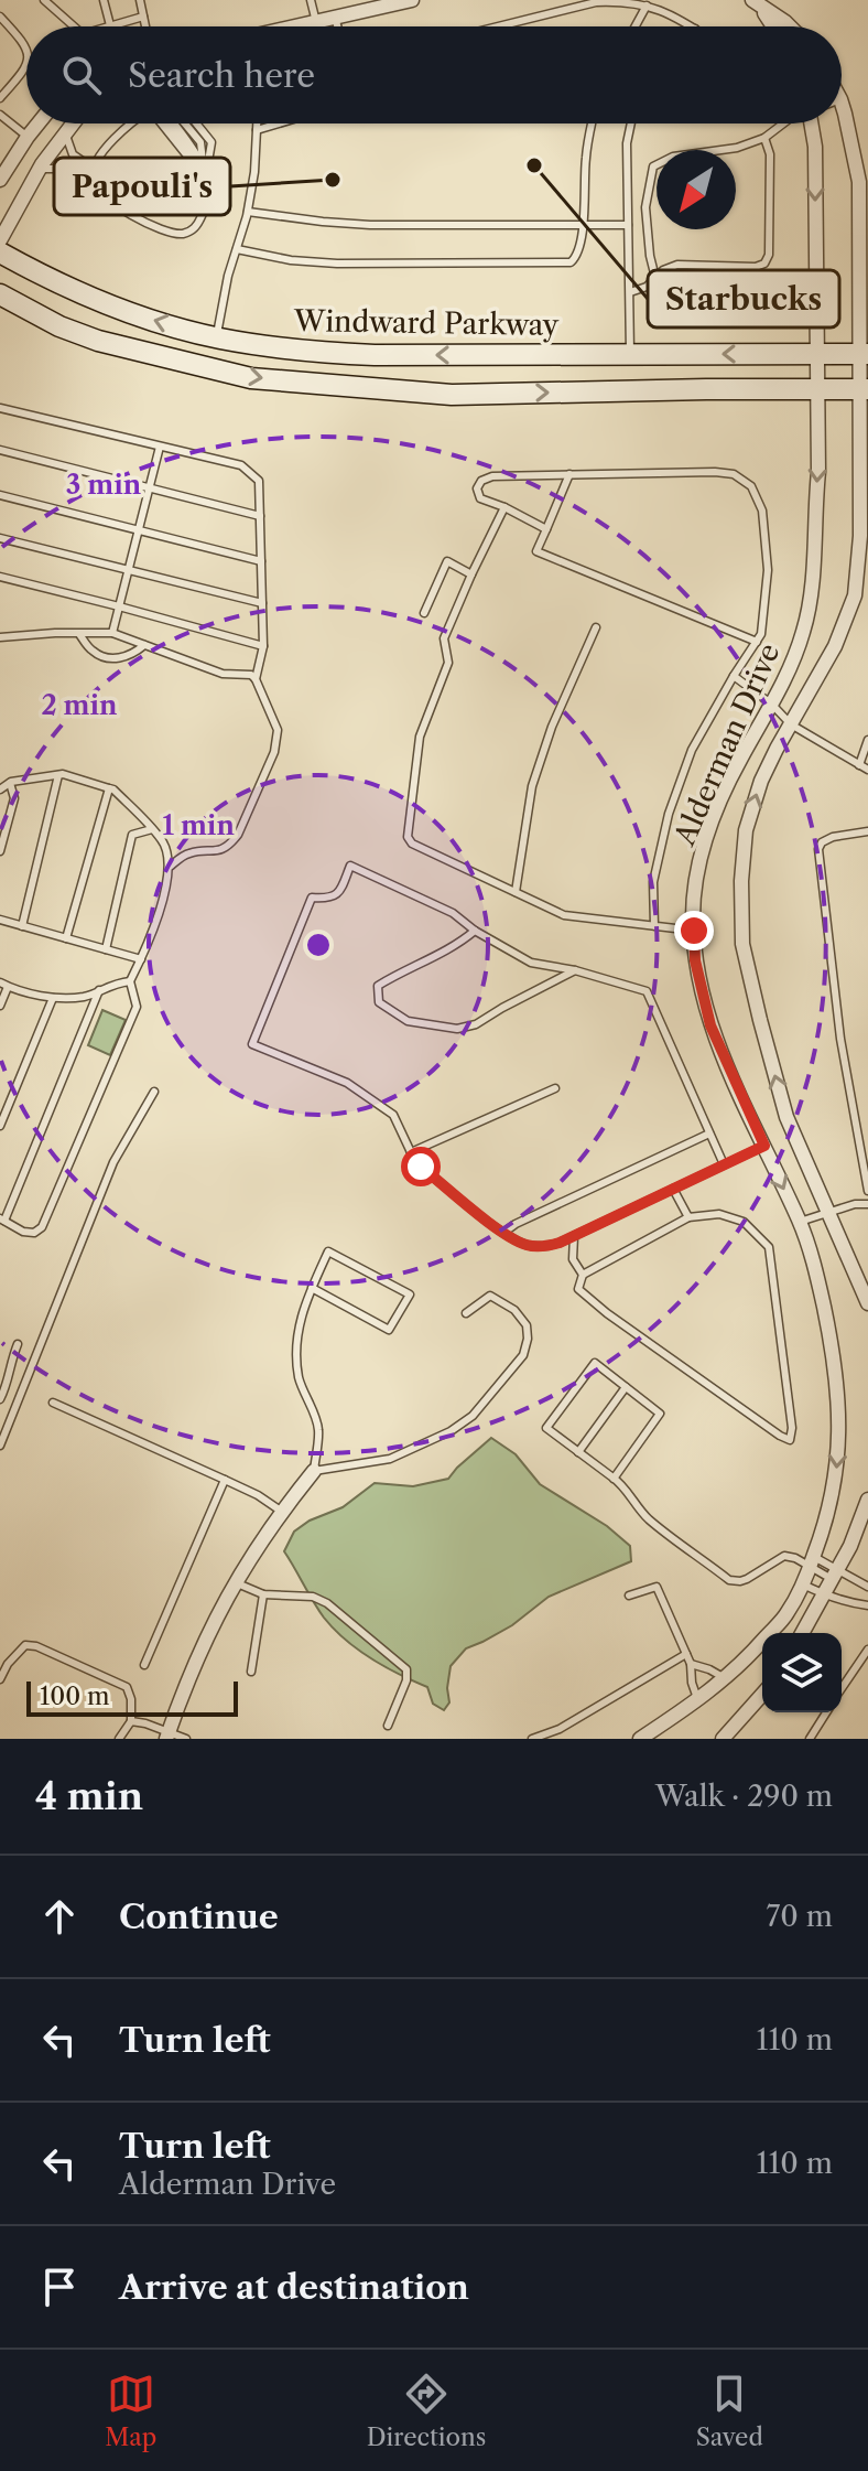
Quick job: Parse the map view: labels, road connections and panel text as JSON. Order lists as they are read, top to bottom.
{
  "streets": {
    "main road": ["Windward Parkway"],
    "street": ["Alderman Drive"]
  },
  "crossings": [
    ["Windward Parkway", "Alderman Drive"]
  ],
  "places": ["Starbucks", "Papouli's"],
  "scale_bar": "100 m",
  "north": "bottom left",
  "page": {
    "search": "Search here",
    "scale": "100 m",
    "heading": ["4 min", "Walk · 290 m"],
    "list": [
      ["Continue", "70 m"],
      ["Turn left", "110 m"],
      ["Turn left", "Alderman Drive", "110 m"],
      "Arrive at destination"
    ],
    "nav": ["Map", "Directions", "Saved"]
  },
  "rings": ["3 min", "2 min", "1 min"]
}
